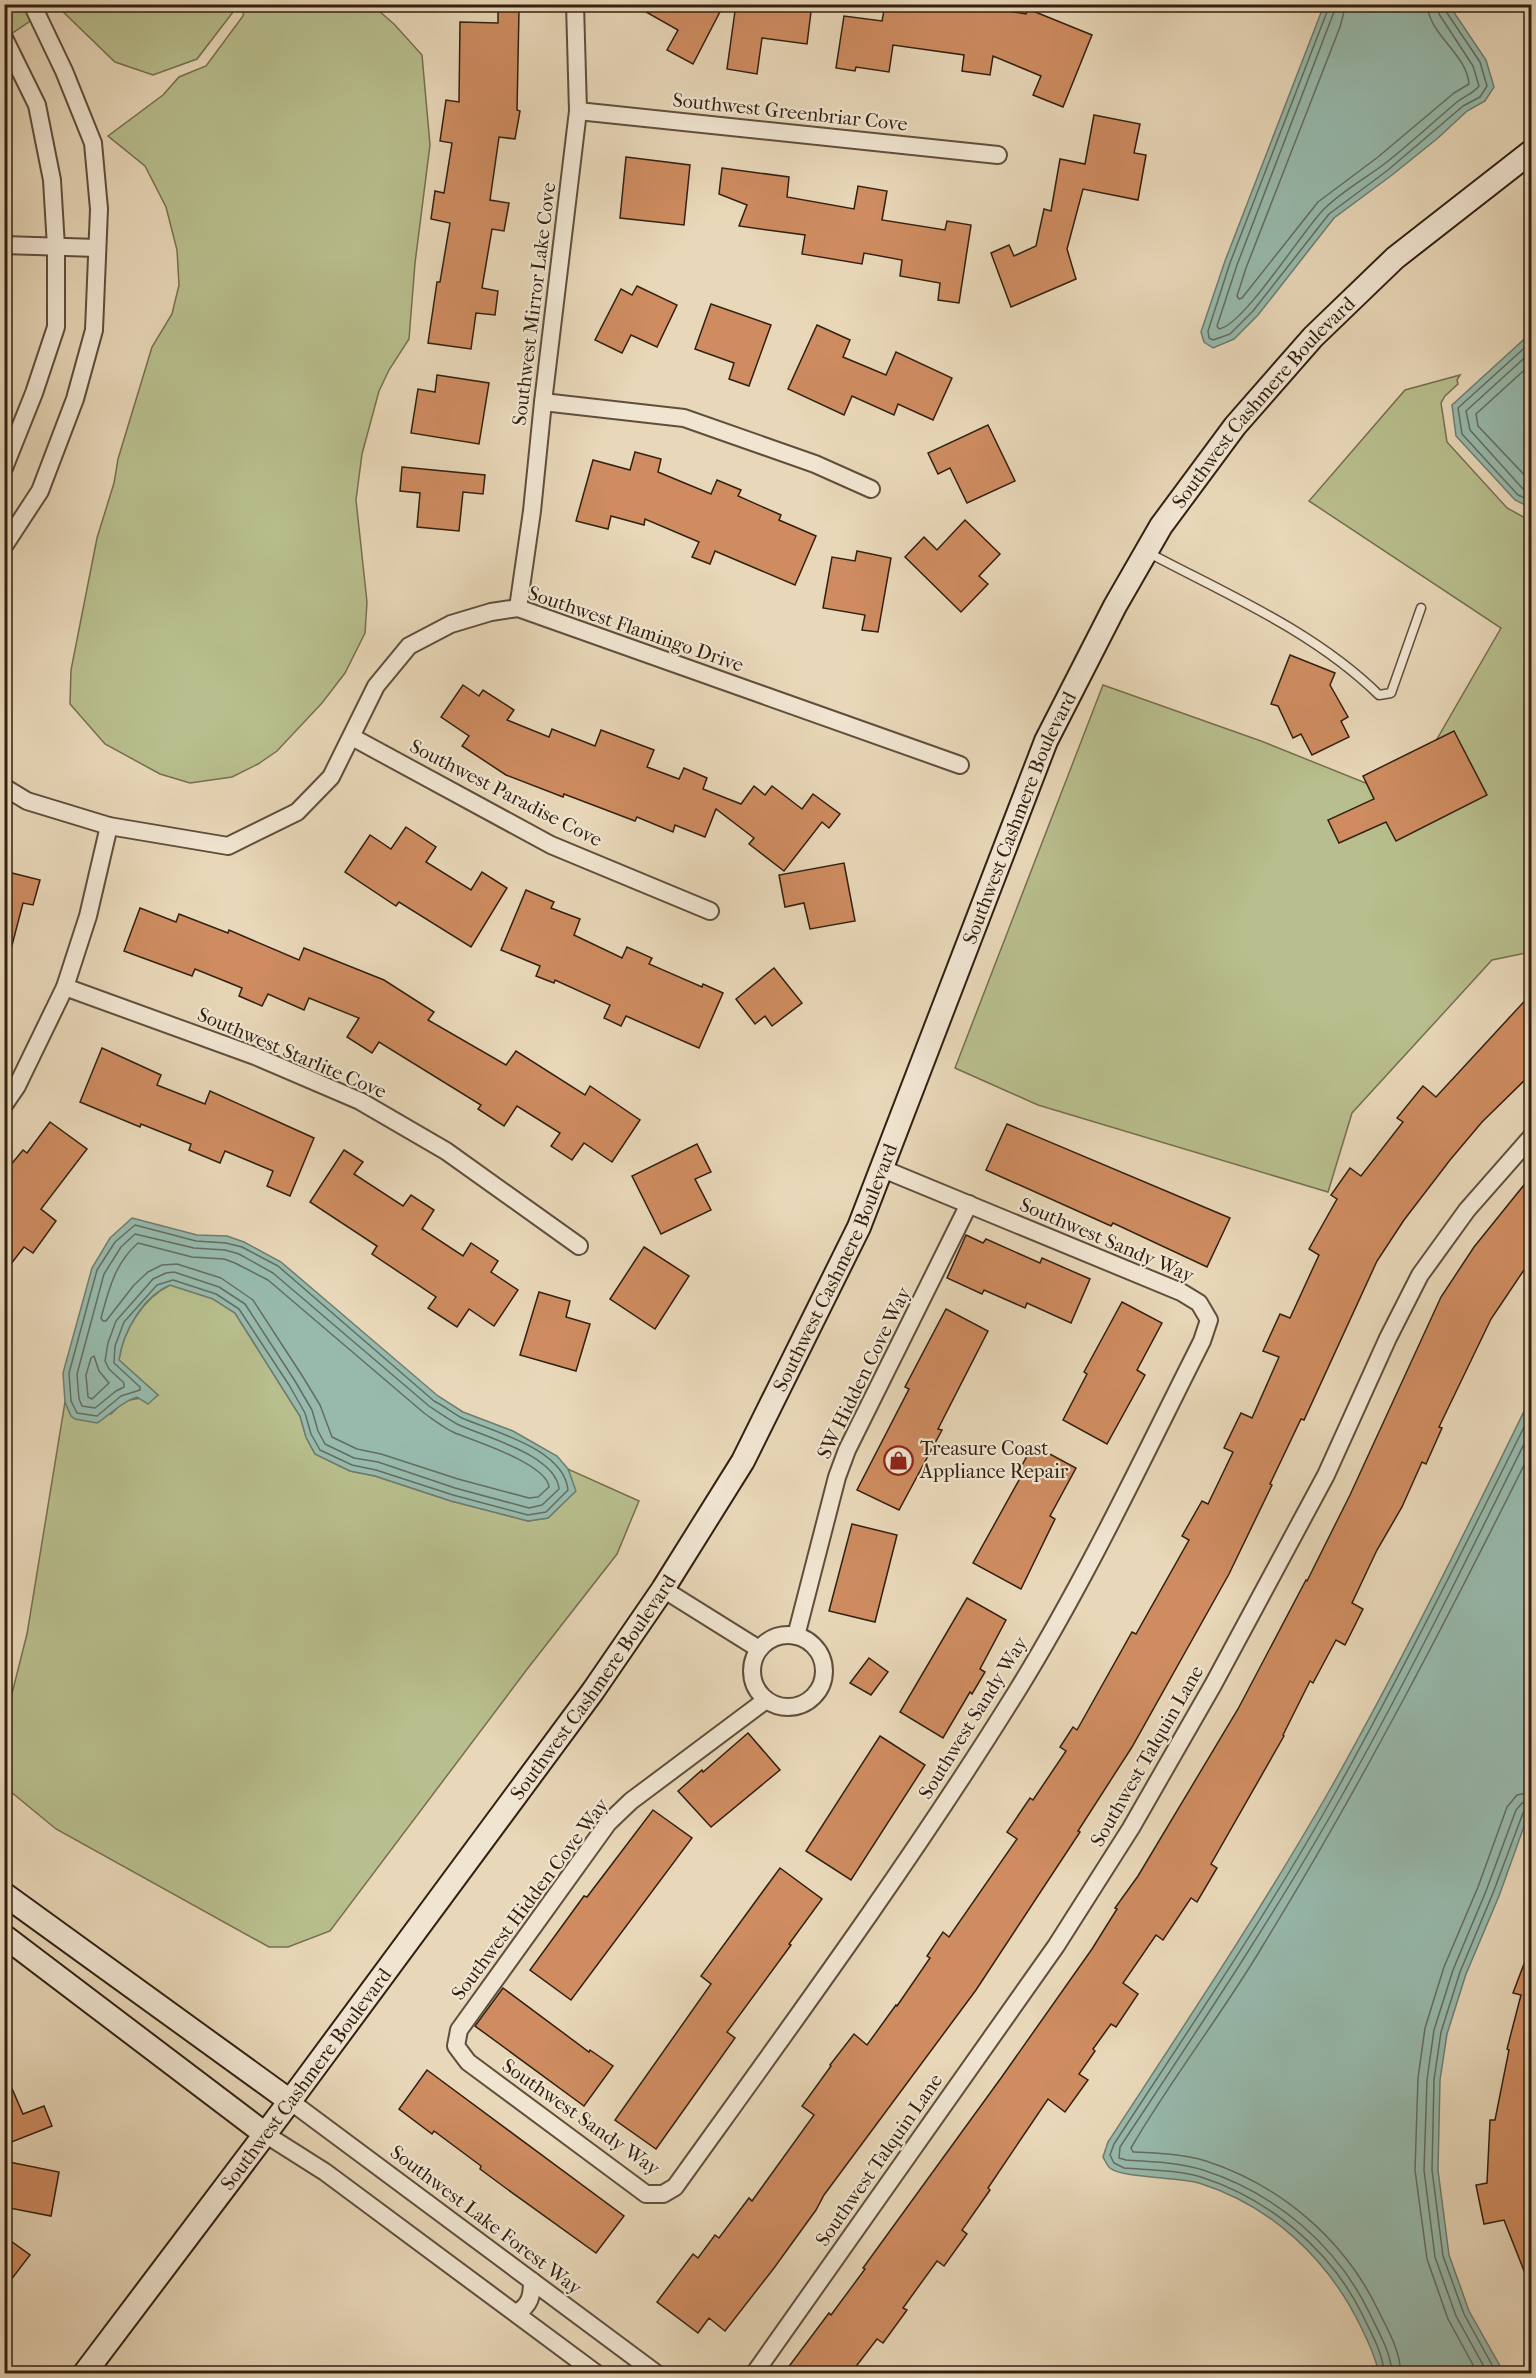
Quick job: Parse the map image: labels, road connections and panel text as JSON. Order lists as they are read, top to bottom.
{
  "streets": {
    "street": [
      "Southwest Greenbriar Cove",
      "Southwest Mirror Lake Cove",
      "Southwest Cashmere Boulevard",
      "Southwest Flamingo Drive",
      "Southwest Paradise Cove",
      "Southwest Starlite Cove",
      "Southwest Sandy Way",
      "SW Hidden Cove Way",
      "Southwest Talquin Lane",
      "Southwest Hidden Cove Way",
      "Southwest Lake Forest Way"
    ]
  },
  "crossings": [
    ["Southwest Greenbriar Cove", "Southwest Mirror Lake Cove"],
    ["Southwest Mirror Lake Cove", "Southwest Flamingo Drive"],
    ["Southwest Cashmere Boulevard", "Southwest Sandy Way"],
    ["Southwest Cashmere Boulevard", "Southwest Lake Forest Way"],
    ["Southwest Flamingo Drive", "Southwest Paradise Cove"],
    ["Southwest Sandy Way", "SW Hidden Cove Way"],
    ["Southwest Sandy Way", "Southwest Hidden Cove Way"],
    ["SW Hidden Cove Way", "Southwest Hidden Cove Way"]
  ],
  "places": {
    "shop": ["Treasure Coast Appliance Repair"]
  }
}
